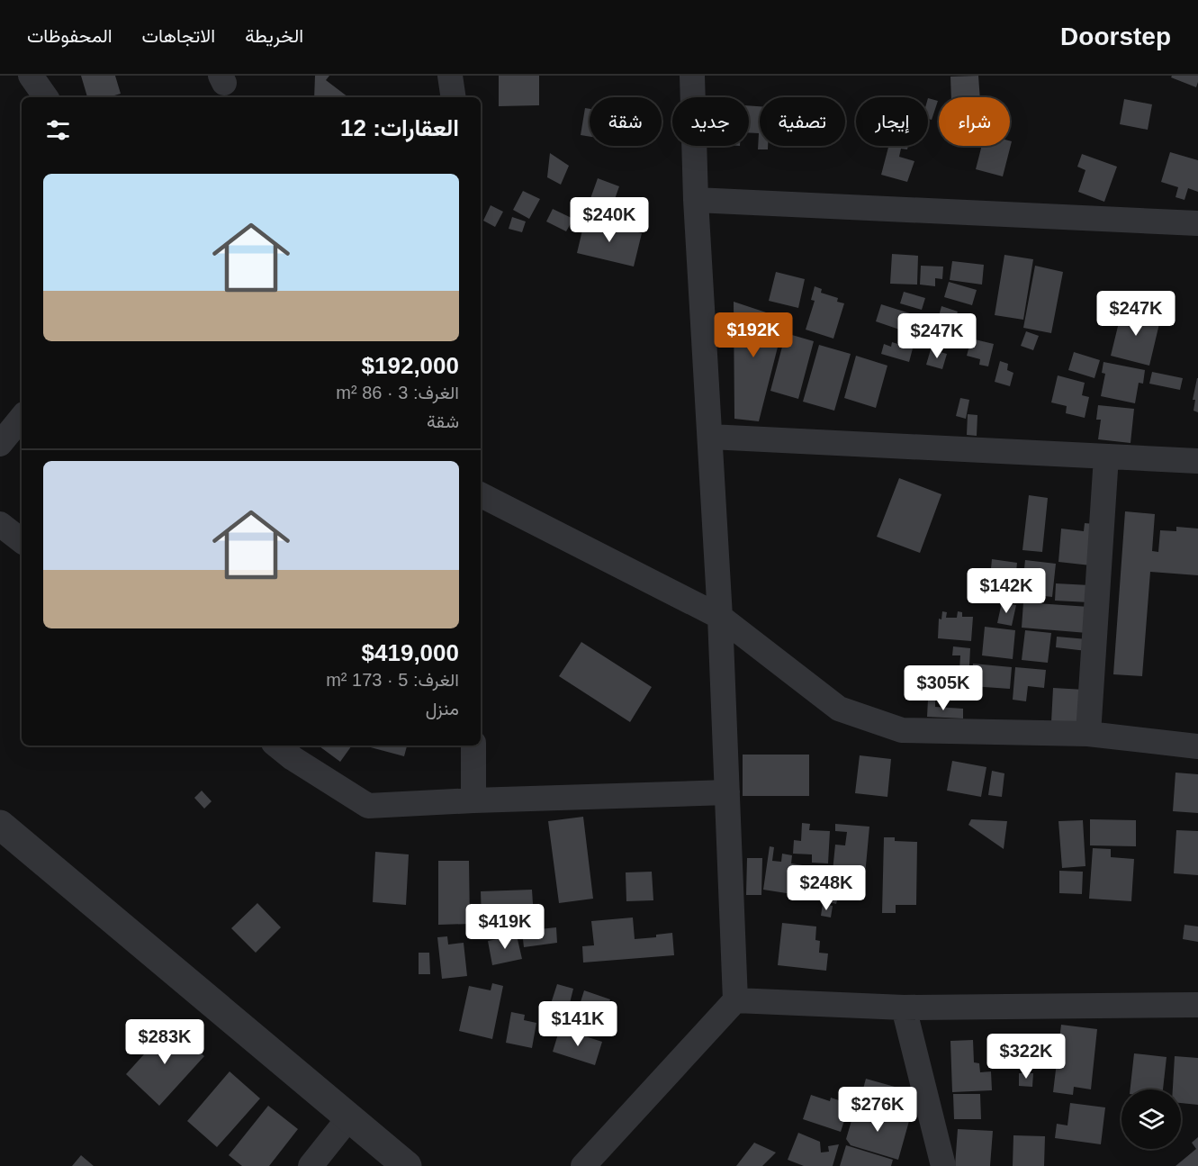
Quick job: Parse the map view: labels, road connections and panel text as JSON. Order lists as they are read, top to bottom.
{
  "page": {
    "header": "Doorstep",
    "nav": ["الخريطة", "الاتجاهات", "المحفوظات"],
    "chip": [
      "شراء",
      "إيجار",
      "تصفية",
      "جديد",
      "شقة"
    ],
    "heading": "العقارات: 12",
    "list": [
      {
        "name": "$192,000",
        "note": "الغرف: 3 · 86 m² · شقة"
      },
      {
        "name": "$419,000",
        "note": "الغرف: 5 · 173 m² · منزل"
      }
    ],
    "price": [
      "$240K",
      "$247K",
      "$192K",
      "$247K",
      "$142K",
      "$305K",
      "$248K",
      "$419K",
      "$141K",
      "$283K",
      "$322K",
      "$276K"
    ]
  }
}
